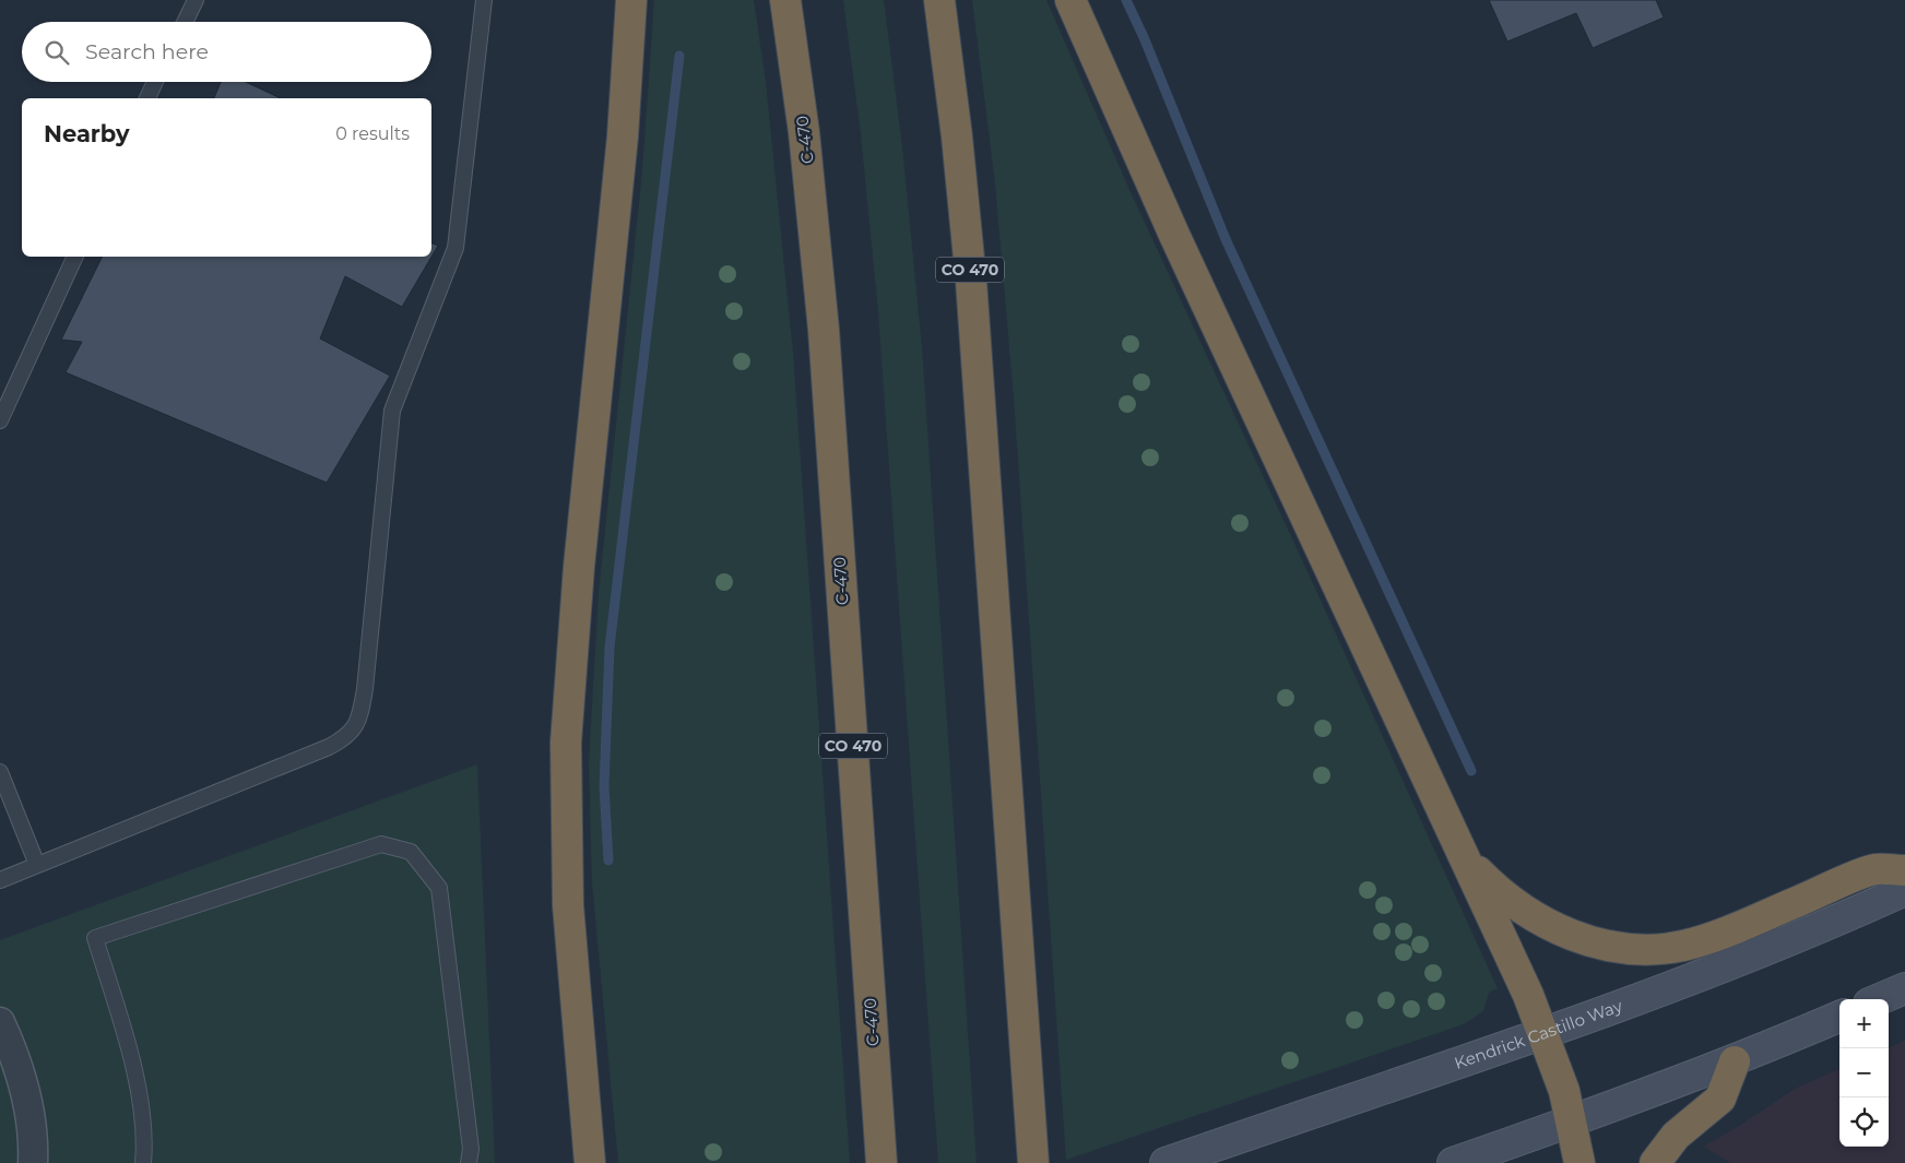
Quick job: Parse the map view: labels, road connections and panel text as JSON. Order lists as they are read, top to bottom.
{
  "streets": {
    "highway": ["C-470", "CO 470"],
    "main road": ["Kendrick Castillo Way"]
  },
  "page": {
    "search": "Search here",
    "heading": ["Nearby", "0 results"],
    "map_buttons": ["+", "−"]
  }
}
